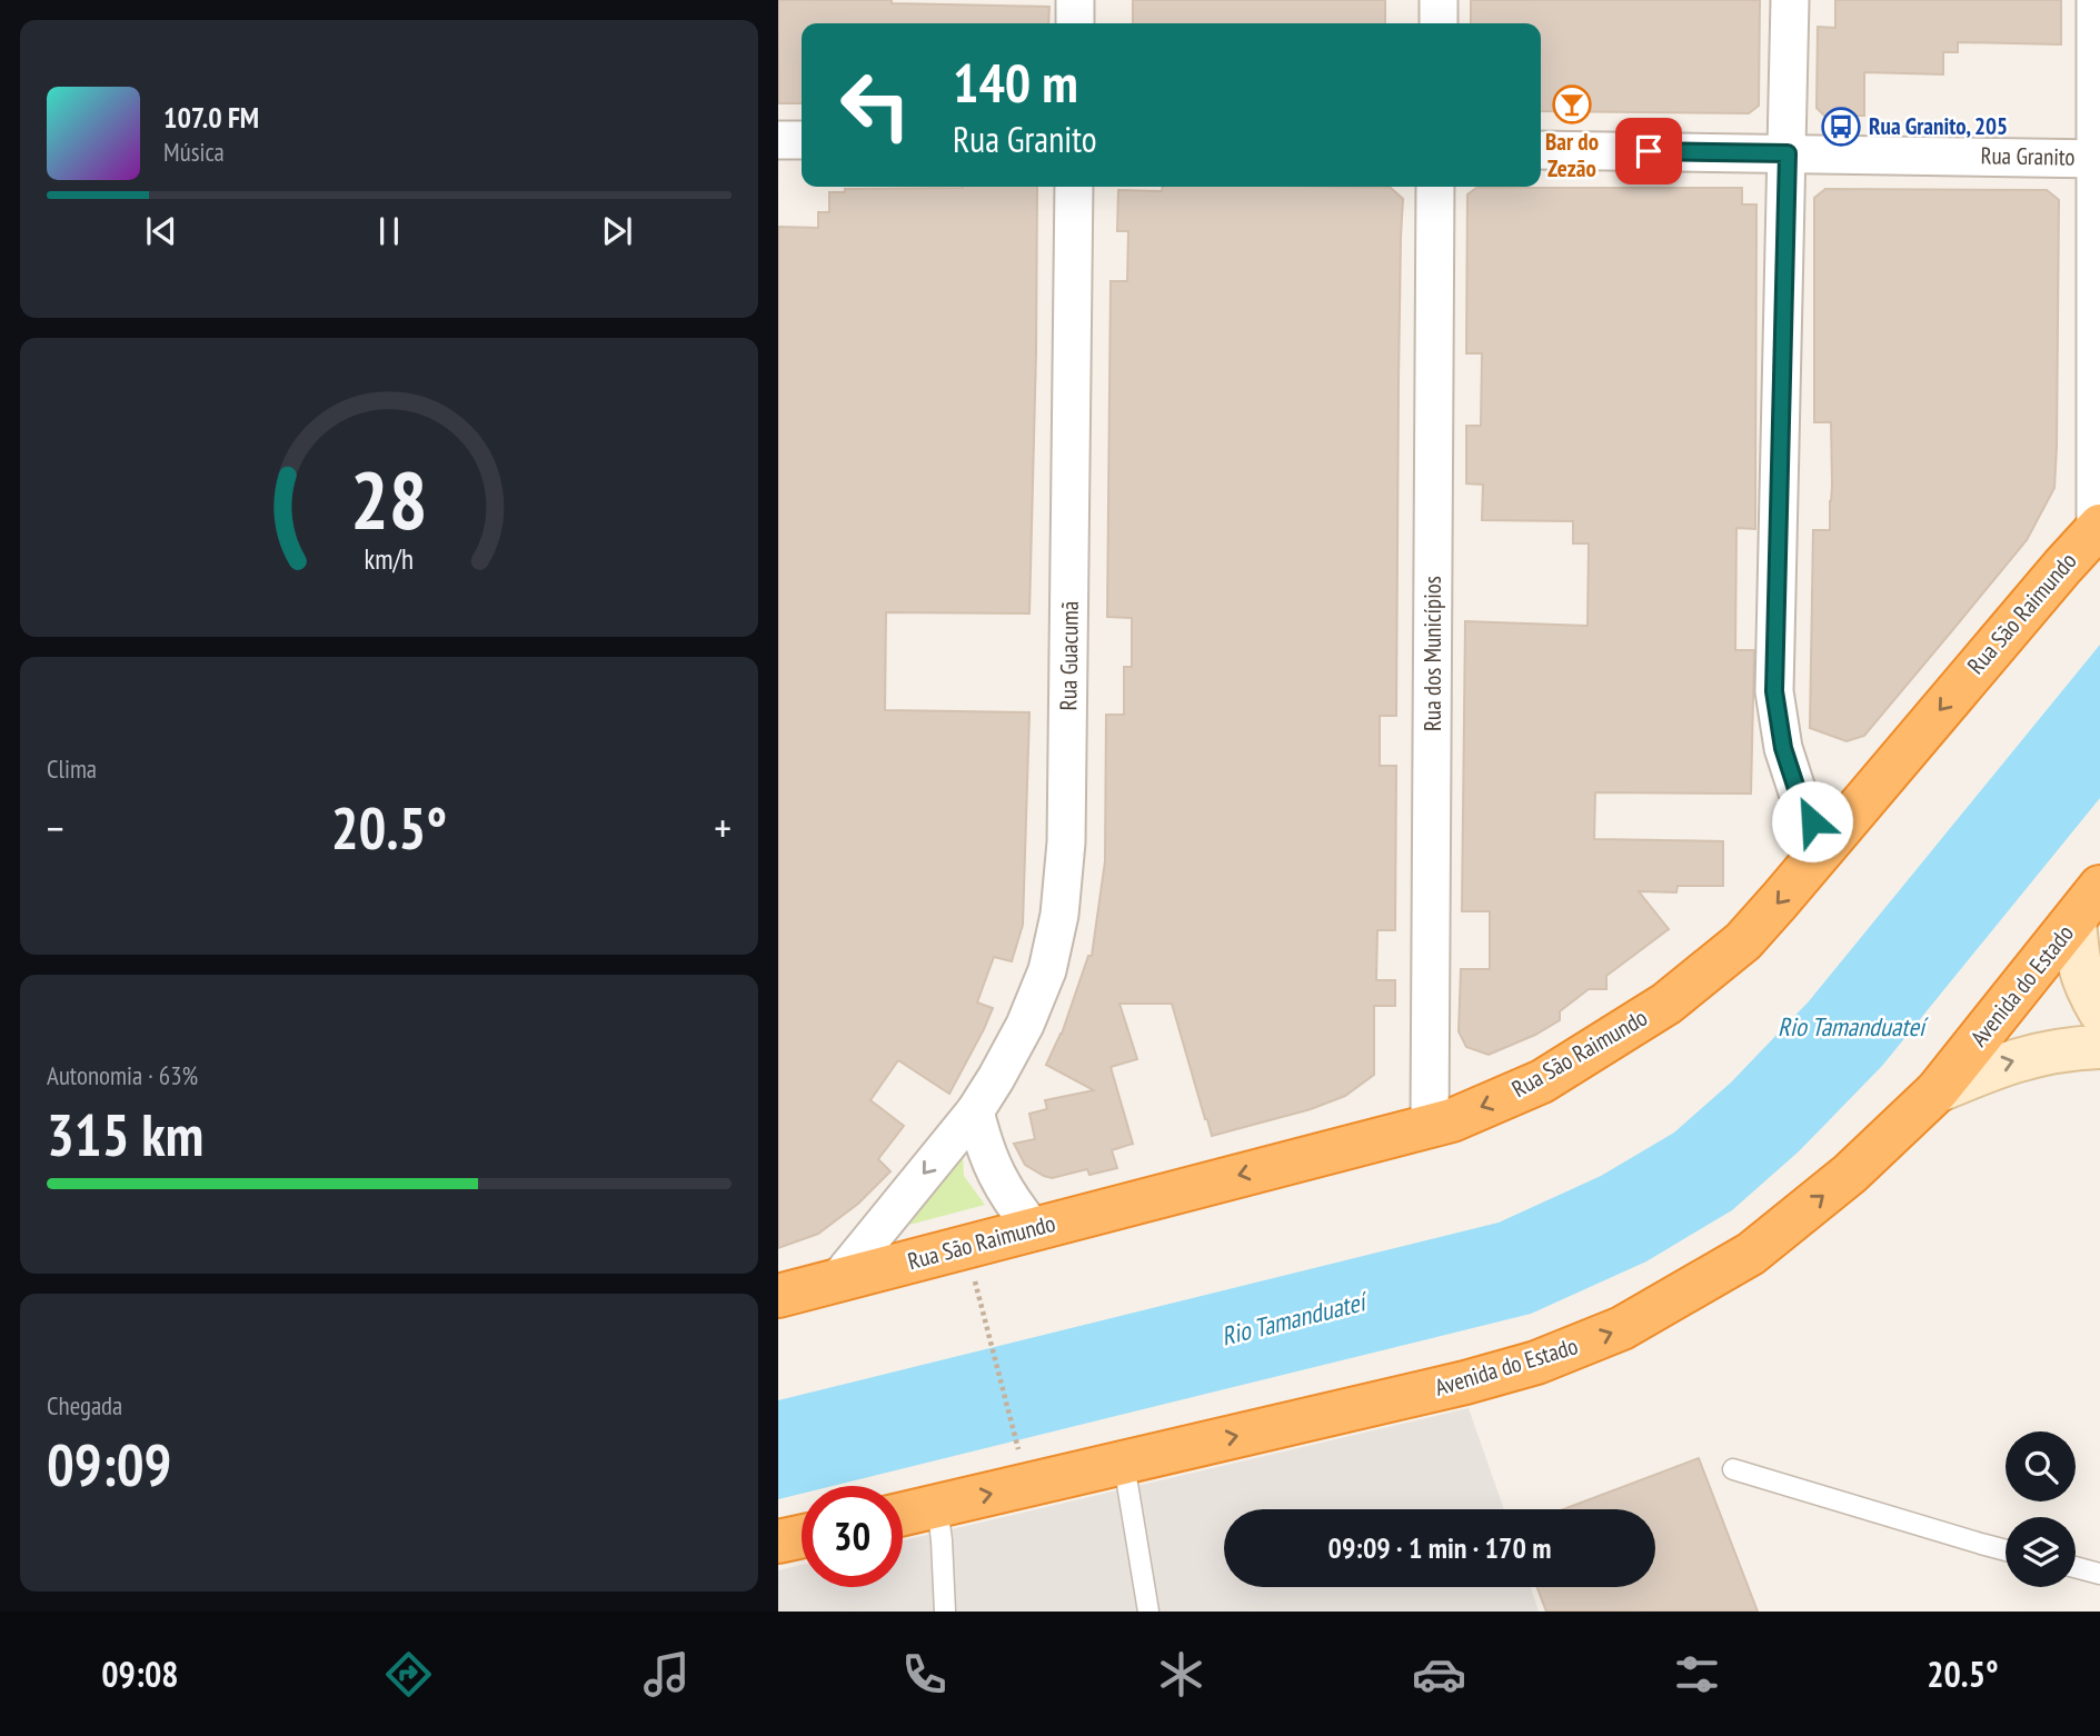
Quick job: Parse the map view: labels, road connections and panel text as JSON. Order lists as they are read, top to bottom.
{
  "streets": {
    "highway": ["Rua São Raimundo", "Avenida do Estado"],
    "street": ["Rua Granito", "Rua dos Municípios", "Rua Guacumã"]
  },
  "crossings": [
    ["Rua São Raimundo", "Rua dos Municípios"],
    ["Rua São Raimundo", "Rua Guacumã"]
  ],
  "one_way": ["Rua São Raimundo", "Avenida do Estado"],
  "water": ["Rio Tamanduateí"],
  "places": {
    "bar": ["Bar do Zezão"],
    "bus stop": ["Rua Granito, 205"]
  },
  "page": {
    "turn": ["140 m", "Rua Granito"],
    "song": ["107.0 FM", "Música"],
    "tile": [
      "Clima",
      ["Autonomia · 63%", "315 km"],
      ["Chegada", "09:09"]
    ],
    "heat": ["−", "20.5°", "+"],
    "limit": "30",
    "trip": "09:09 · 1 min · 170 m",
    "tabs": ["09:08", "20.5°"],
    "gauge": ["28", "km/h"]
  }
}
